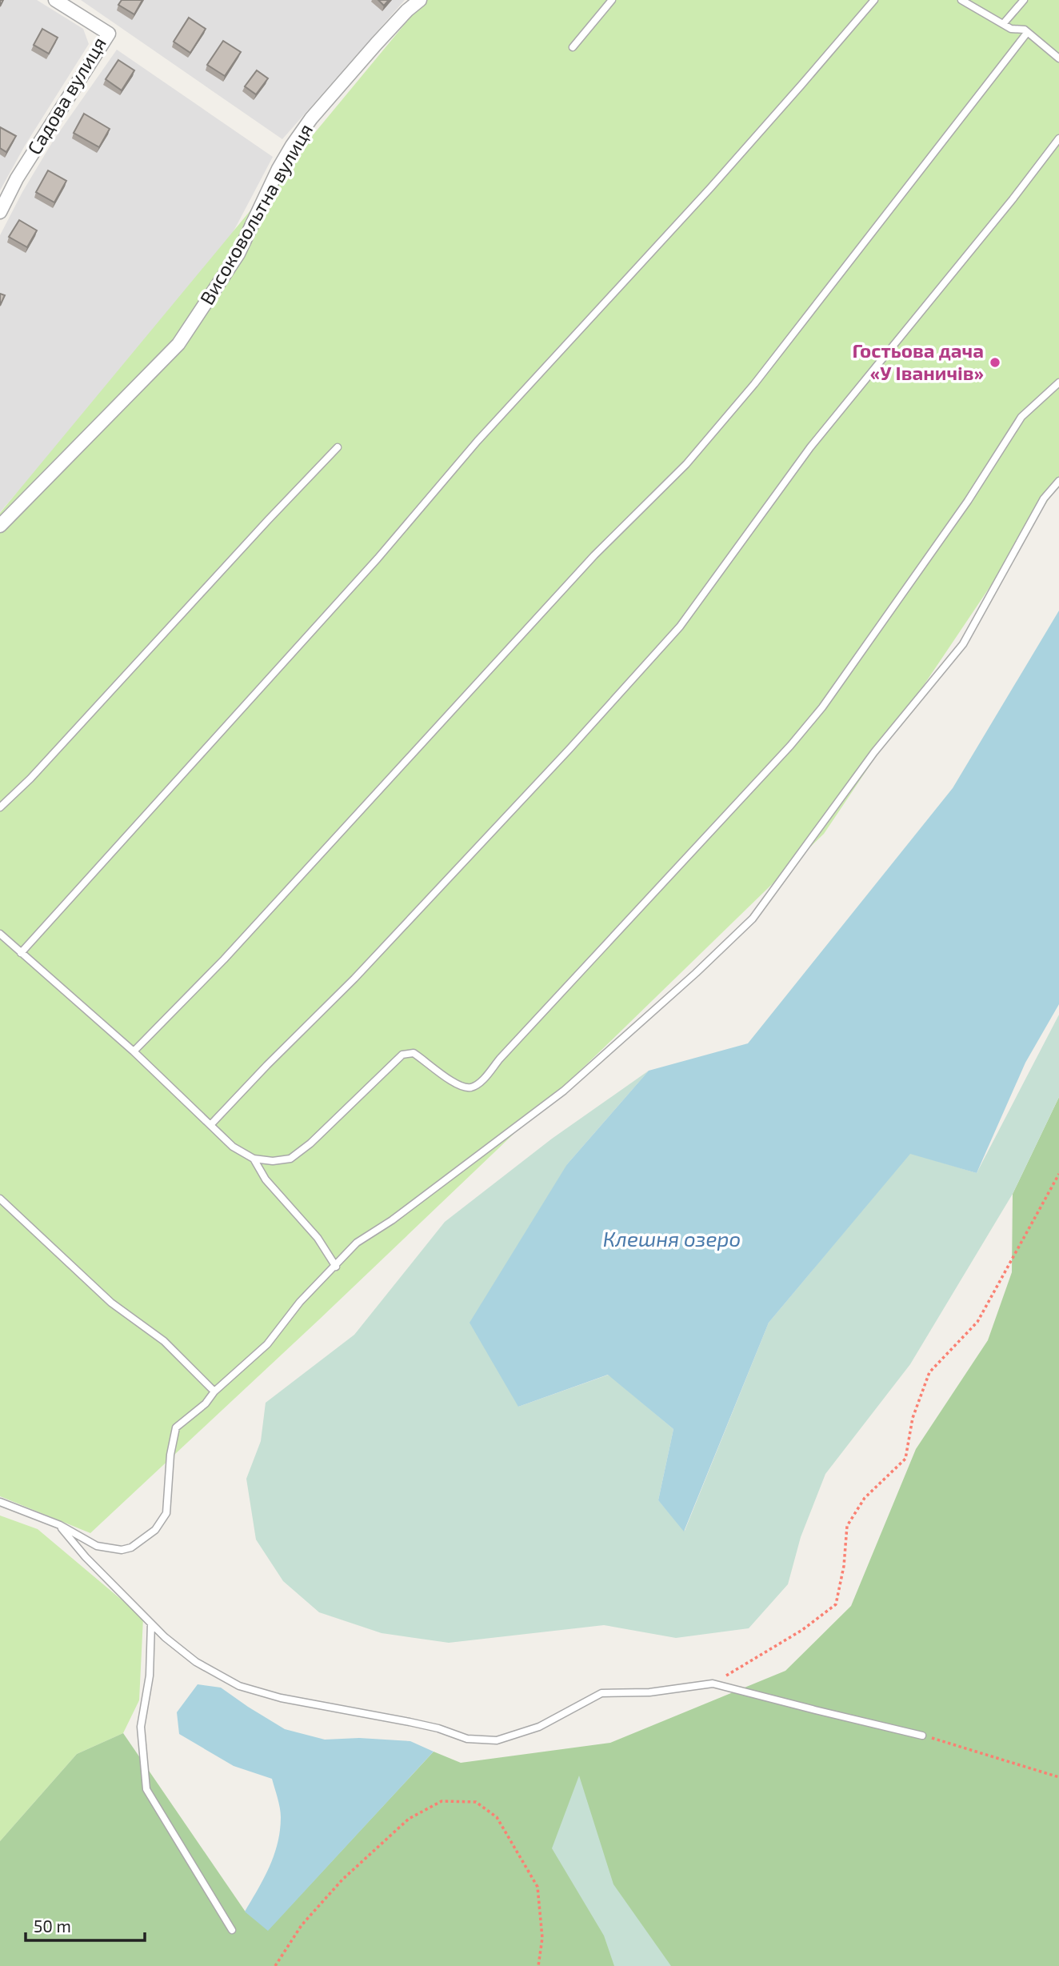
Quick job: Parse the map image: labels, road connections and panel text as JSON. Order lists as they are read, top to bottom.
{
  "streets": {
    "street": ["Садова вулиця", "Високовольтна вулиця"]
  },
  "water": ["Клешня озеро"],
  "places": ["Гостьова дача «У Іваничів»"],
  "scale_bar": "50 m"
}
